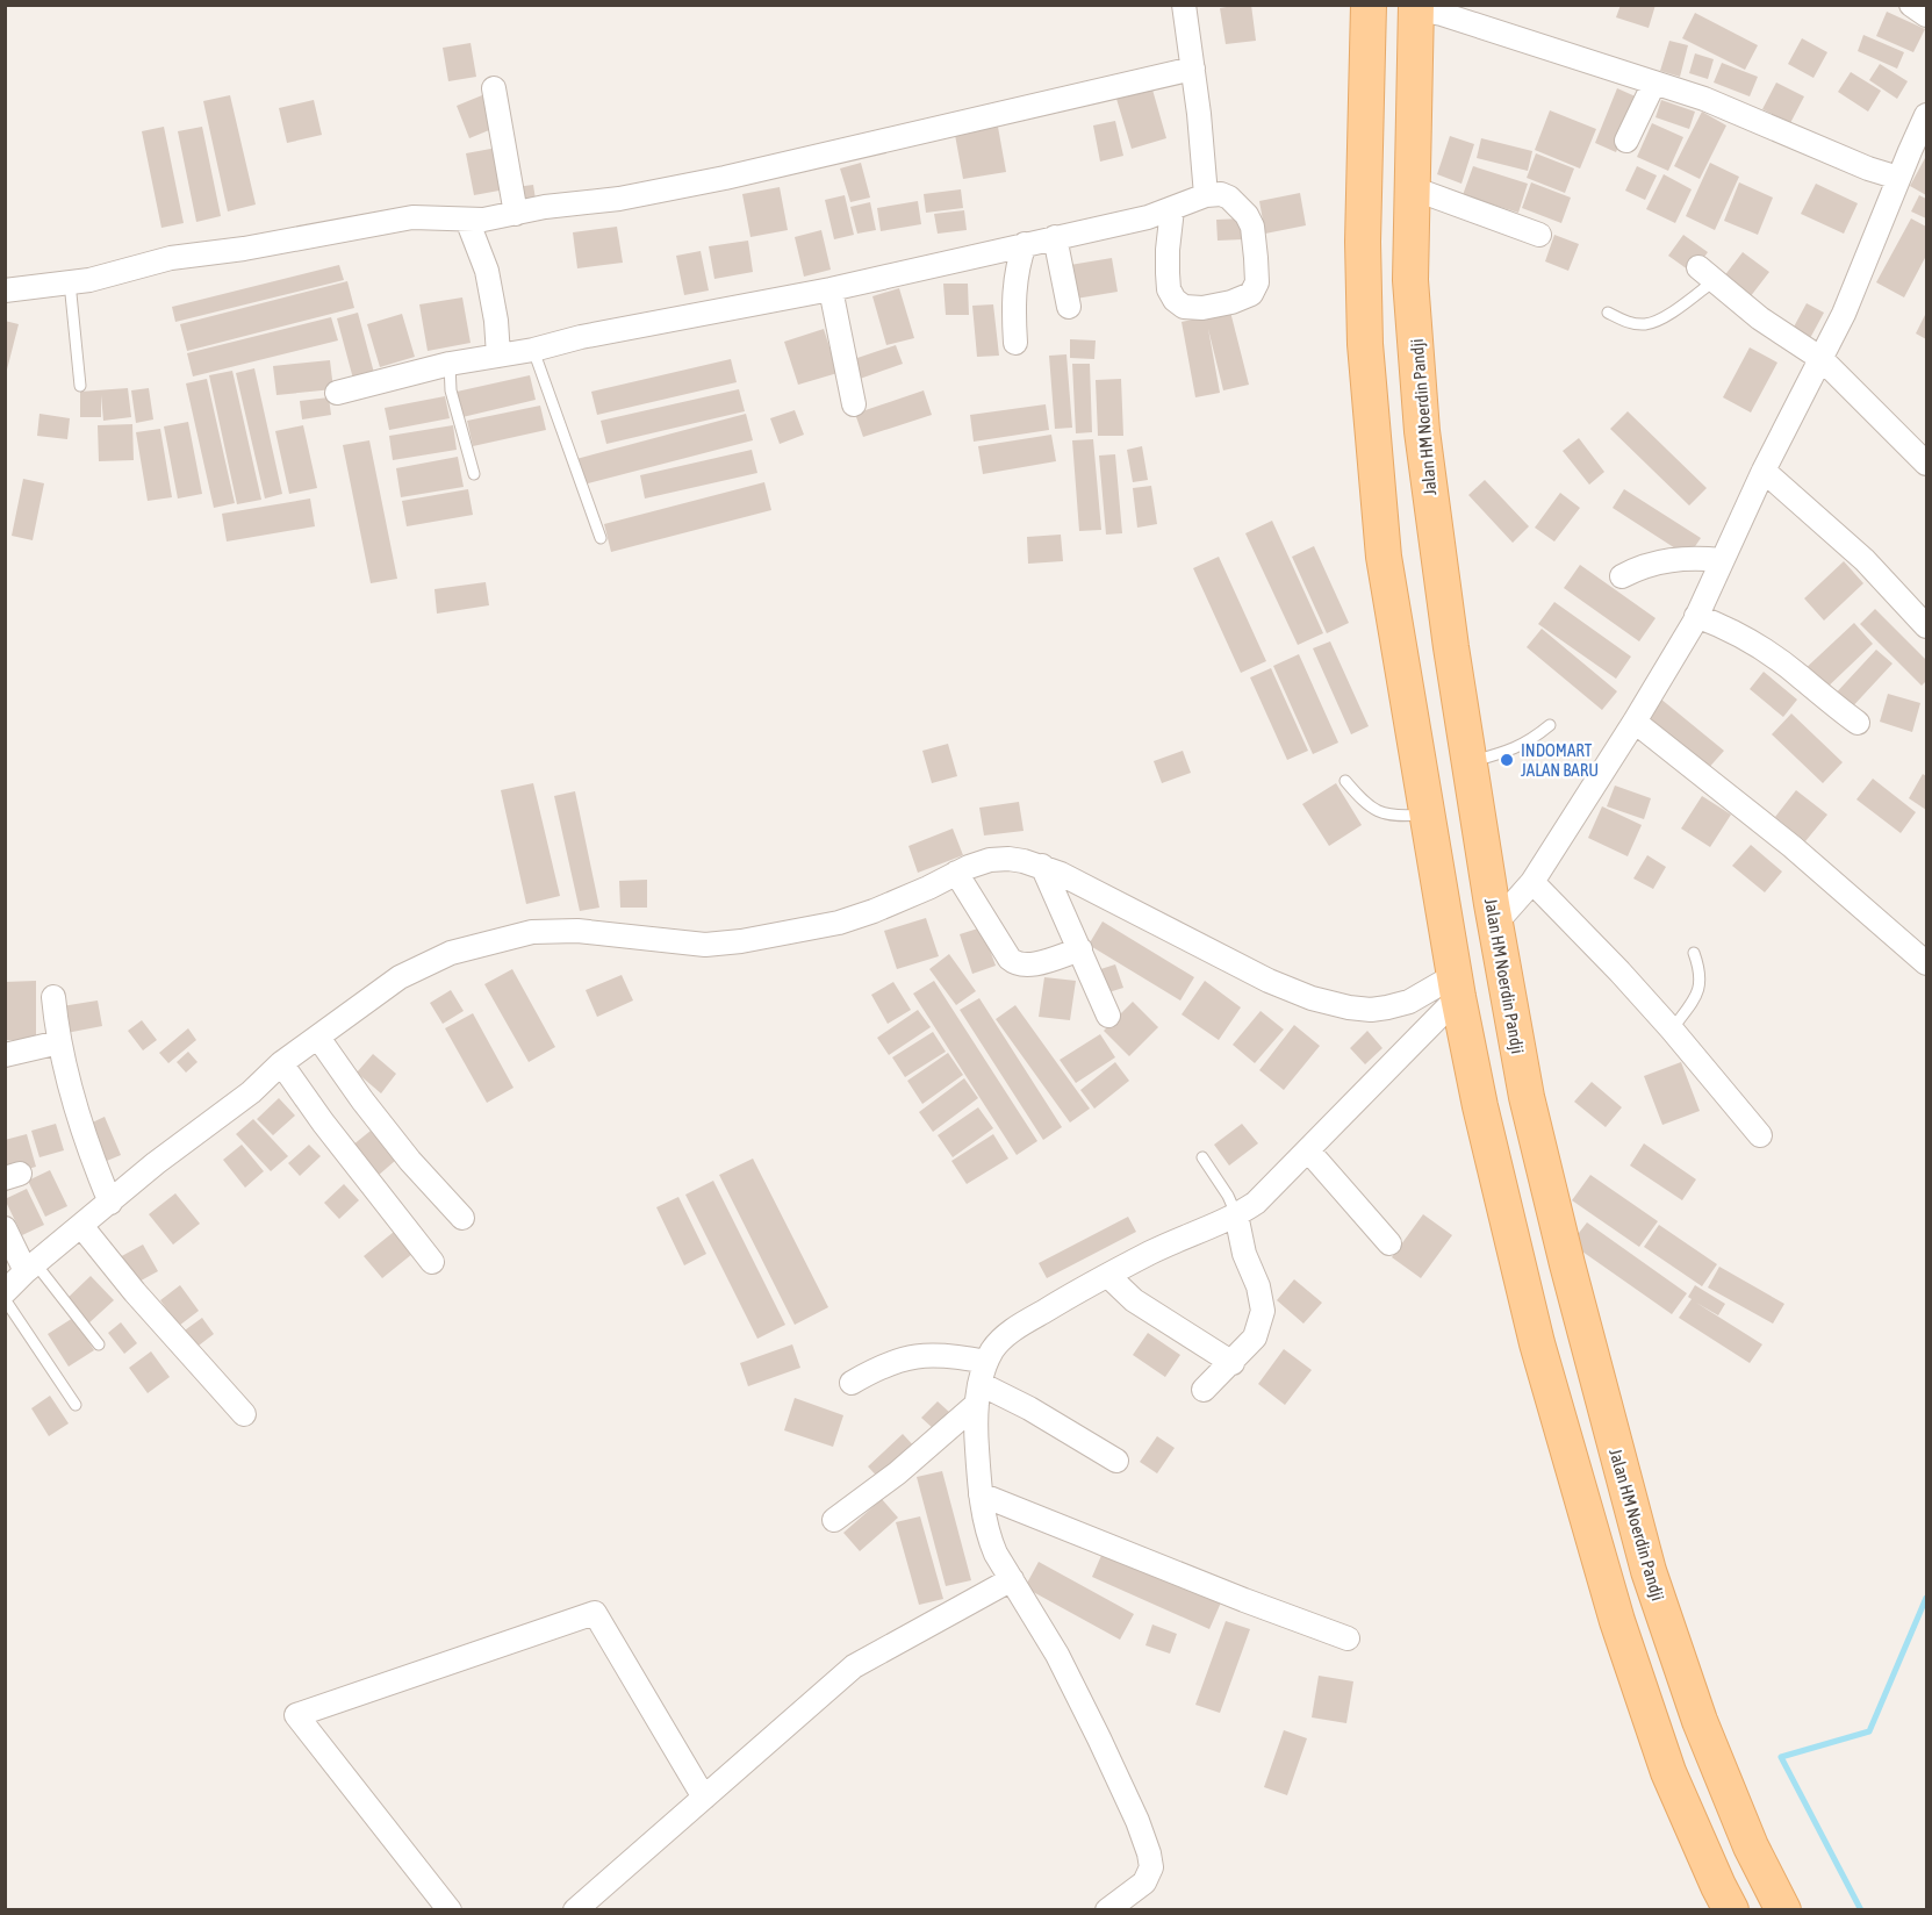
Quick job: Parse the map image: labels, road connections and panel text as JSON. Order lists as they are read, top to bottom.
{
  "streets": {
    "main road": ["Jalan HM Noerdin Pandji"]
  },
  "places": ["INDOMART JALAN BARU"]
}
